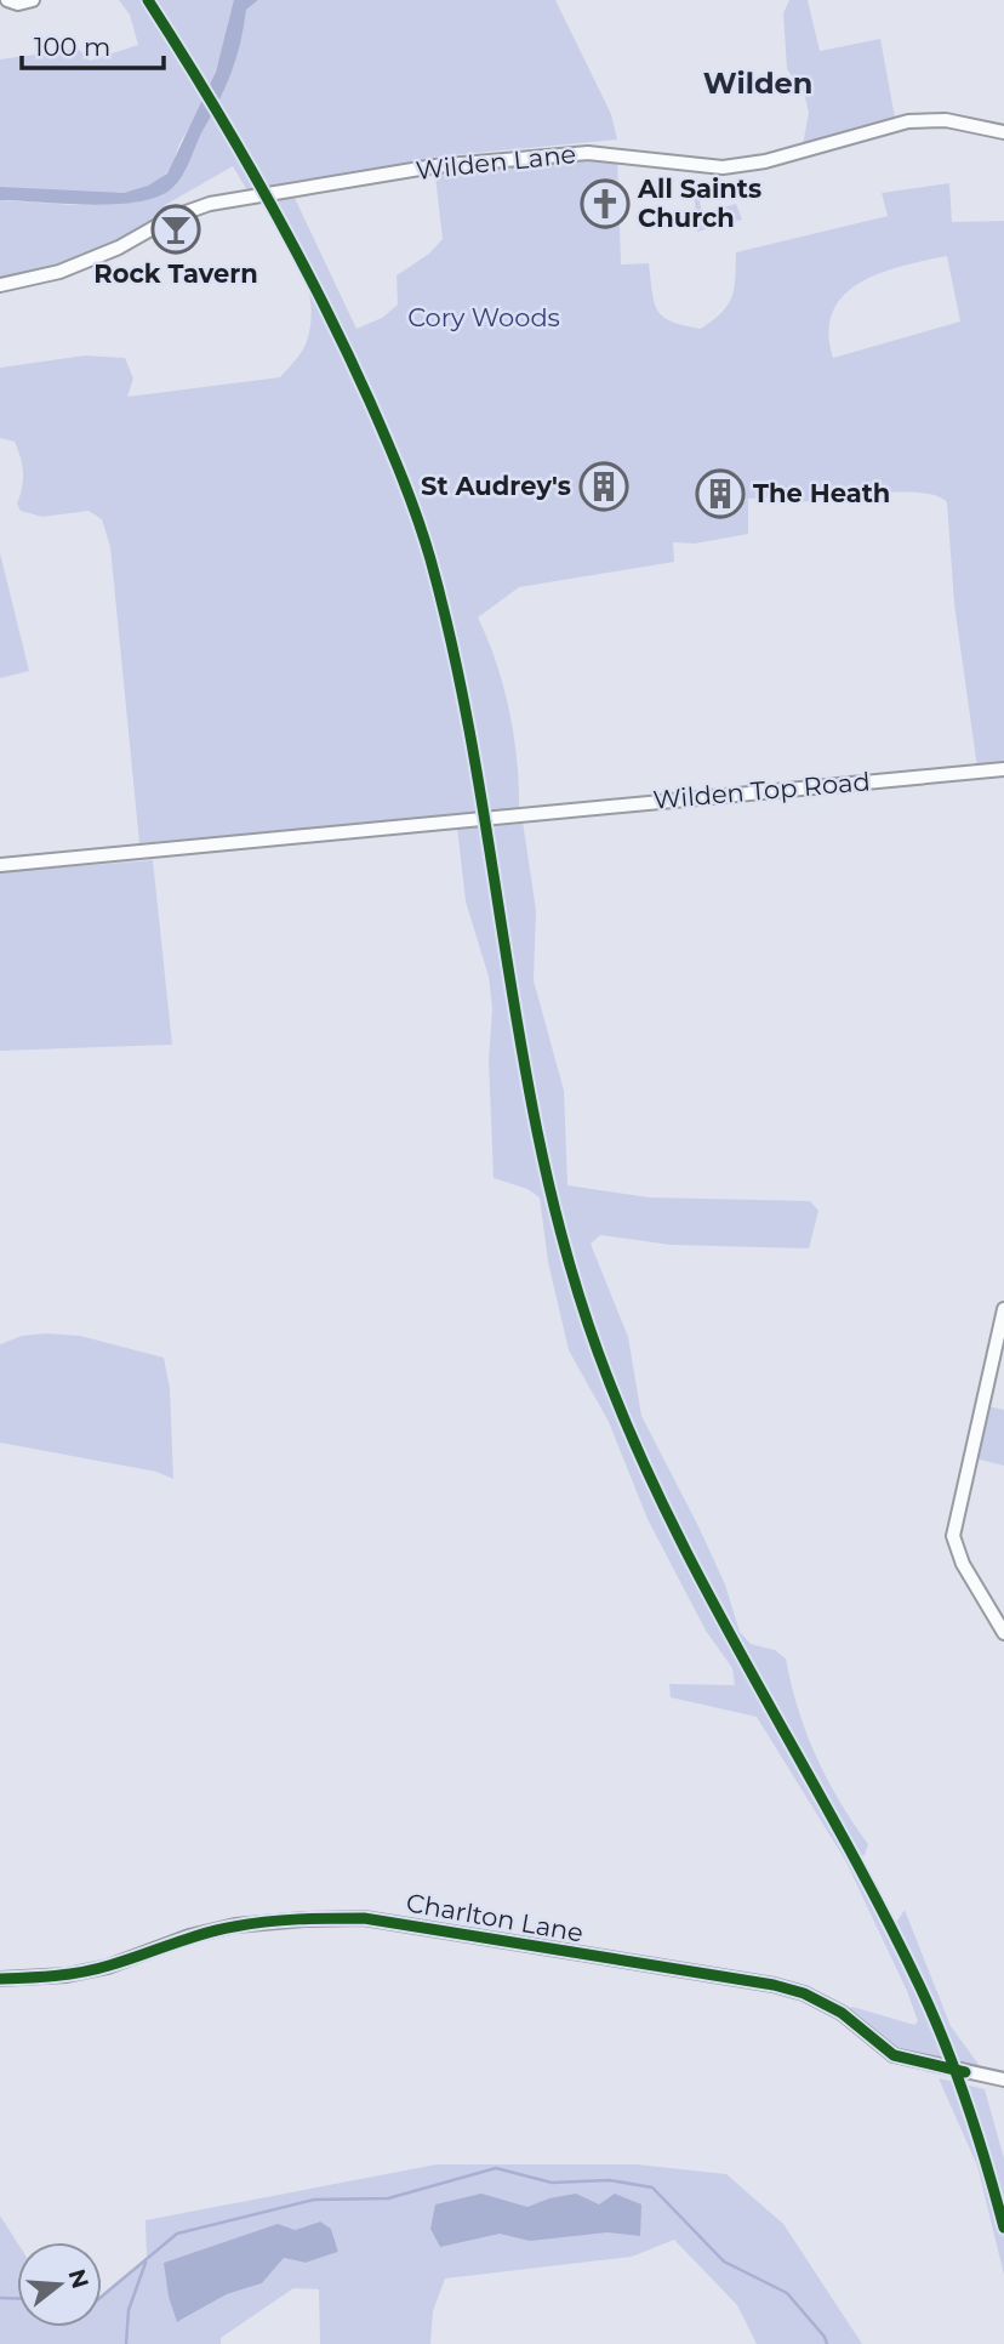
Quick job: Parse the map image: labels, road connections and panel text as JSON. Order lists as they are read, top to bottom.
{
  "streets": {
    "street": ["Wilden Lane", "Wilden Top Road", "Charlton Lane"]
  },
  "districts": ["Wilden"],
  "parks": ["Cory Woods"],
  "places": {
    "church": ["All Saints Church"],
    "bar": ["Rock Tavern"],
    "building": ["St Audrey's", "The Heath"]
  },
  "scale_bar": "100 m",
  "north": "right"
}
